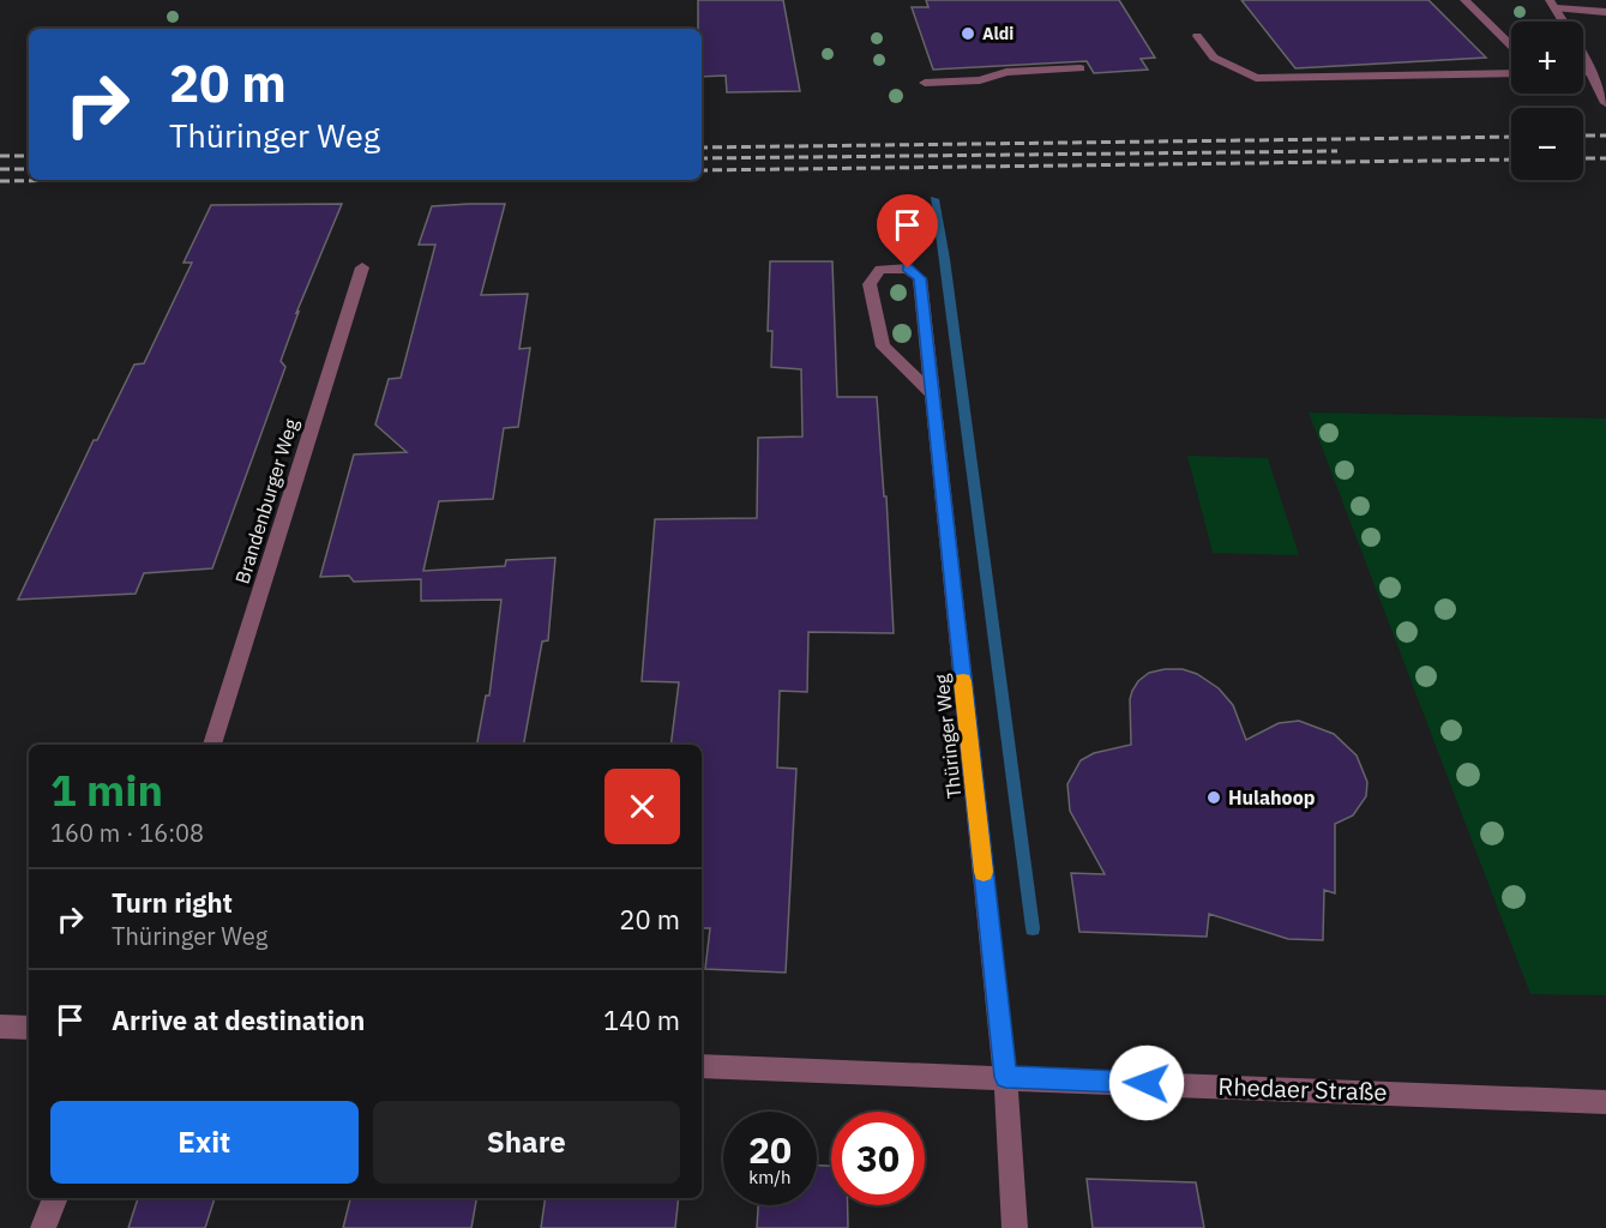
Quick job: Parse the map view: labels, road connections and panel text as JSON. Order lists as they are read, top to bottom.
{
  "streets": {
    "street": ["Brandenburger Weg", "Thüringer Weg", "Rhedaer Straße"]
  },
  "crossings": [
    ["Thüringer Weg", "Rhedaer Straße"]
  ],
  "places": ["Aldi", "Hulahoop"],
  "page": {
    "map_buttons": ["+", "−"],
    "turn": ["20 m", "Thüringer Weg"],
    "heading": ["1 min", "160 m · 16:08"],
    "list": [
      {
        "name": "Turn right",
        "note": "Thüringer Weg",
        "value": "20 m"
      },
      {
        "name": "Arrive at destination",
        "value": "140 m"
      }
    ],
    "buttons": ["Exit", "Share"],
    "speed": "20 km/h",
    "limit": "30"
  }
}
